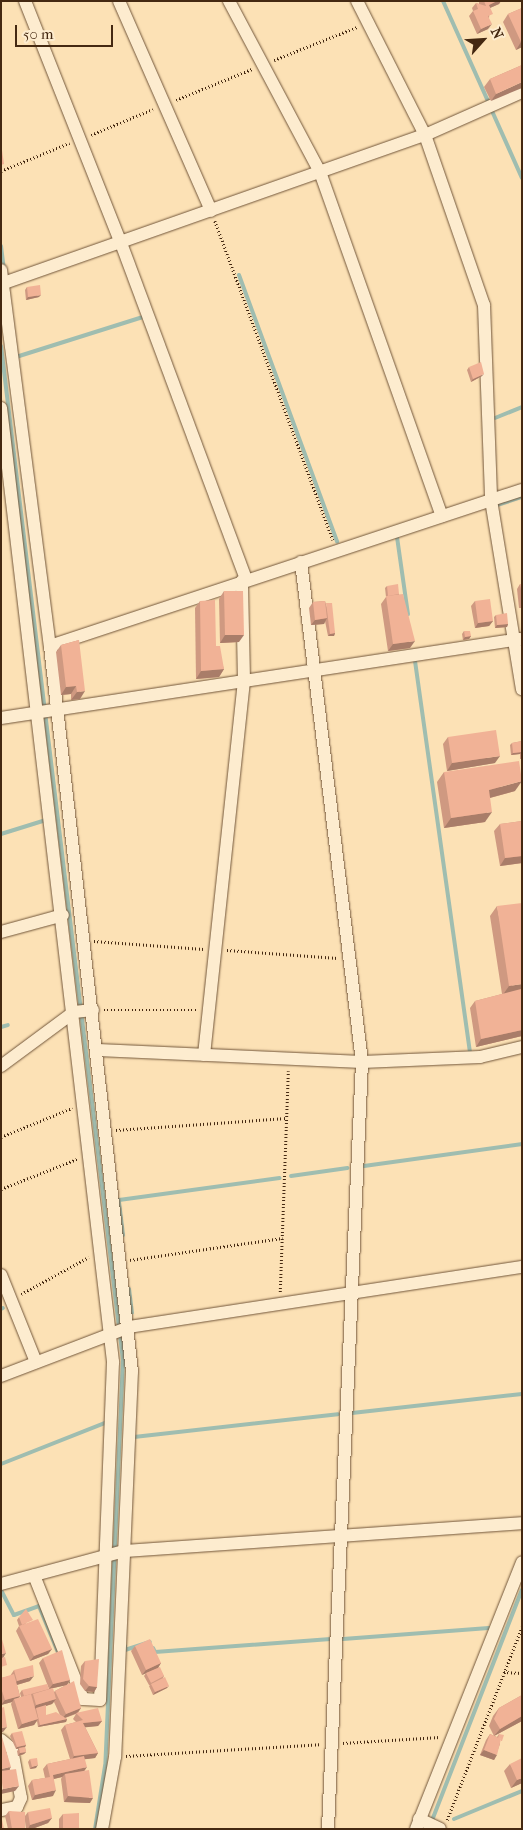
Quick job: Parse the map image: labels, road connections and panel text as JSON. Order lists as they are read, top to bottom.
{
  "scale_bar": "50 m",
  "north": "top right"
}
